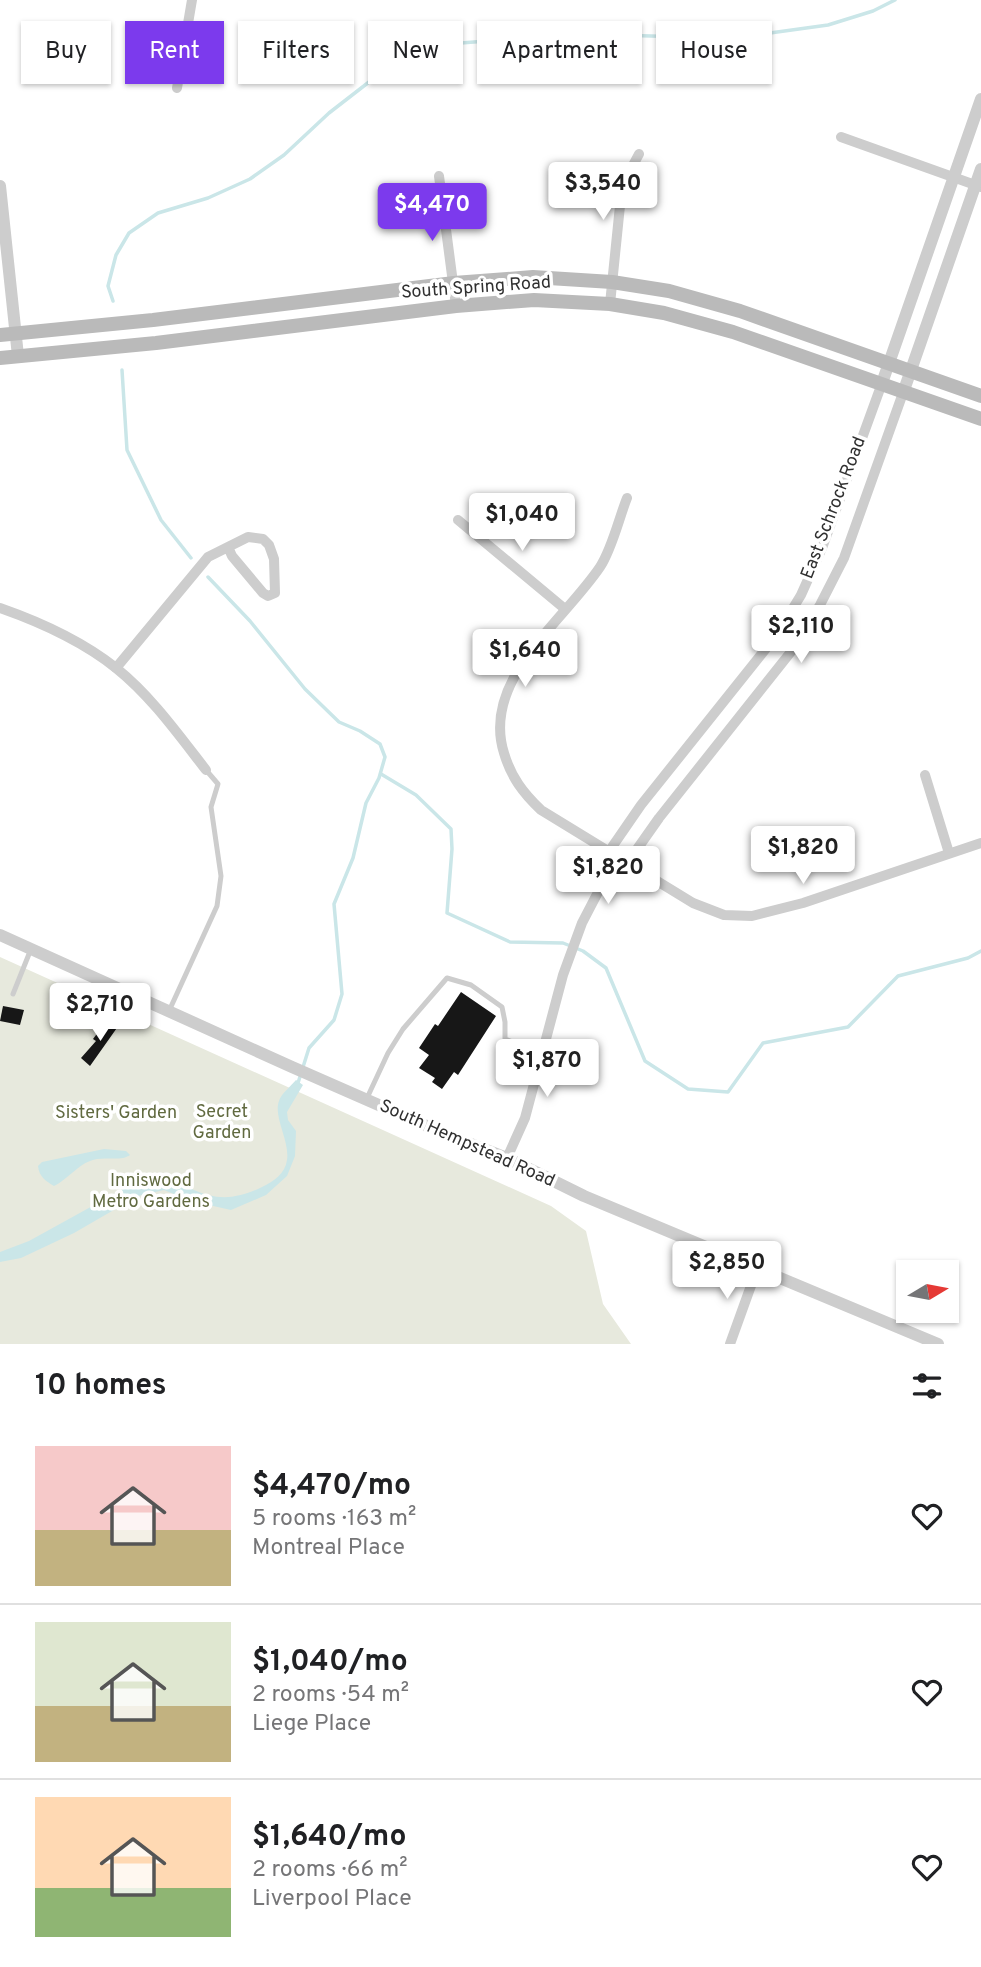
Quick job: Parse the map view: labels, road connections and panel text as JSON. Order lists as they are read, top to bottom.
{
  "streets": {
    "main road": ["South Spring Road"],
    "street": ["East Schrock Road", "South Hempstead Road"]
  },
  "crossings": [
    ["South Spring Road", "East Schrock Road"]
  ],
  "parks": ["Secret Garden", "Sisters' Garden", "Inniswood Metro Gardens"],
  "north": "right",
  "page": {
    "chip": [
      "Buy",
      "Rent",
      "Filters",
      "New",
      "Apartment",
      "House"
    ],
    "price": [
      "$3,540",
      "$4,470",
      "$1,040",
      "$2,110",
      "$1,640",
      "$1,820",
      "$1,820",
      "$2,710",
      "$1,870",
      "$2,850"
    ],
    "heading": "10 homes",
    "list": [
      {
        "name": "$4,470/mo",
        "note": "5 rooms · 163 m² · Montreal Place"
      },
      {
        "name": "$1,040/mo",
        "note": "2 rooms · 54 m² · Liege Place"
      },
      {
        "name": "$1,640/mo",
        "note": "2 rooms · 66 m² · Liverpool Place"
      }
    ]
  }
}
